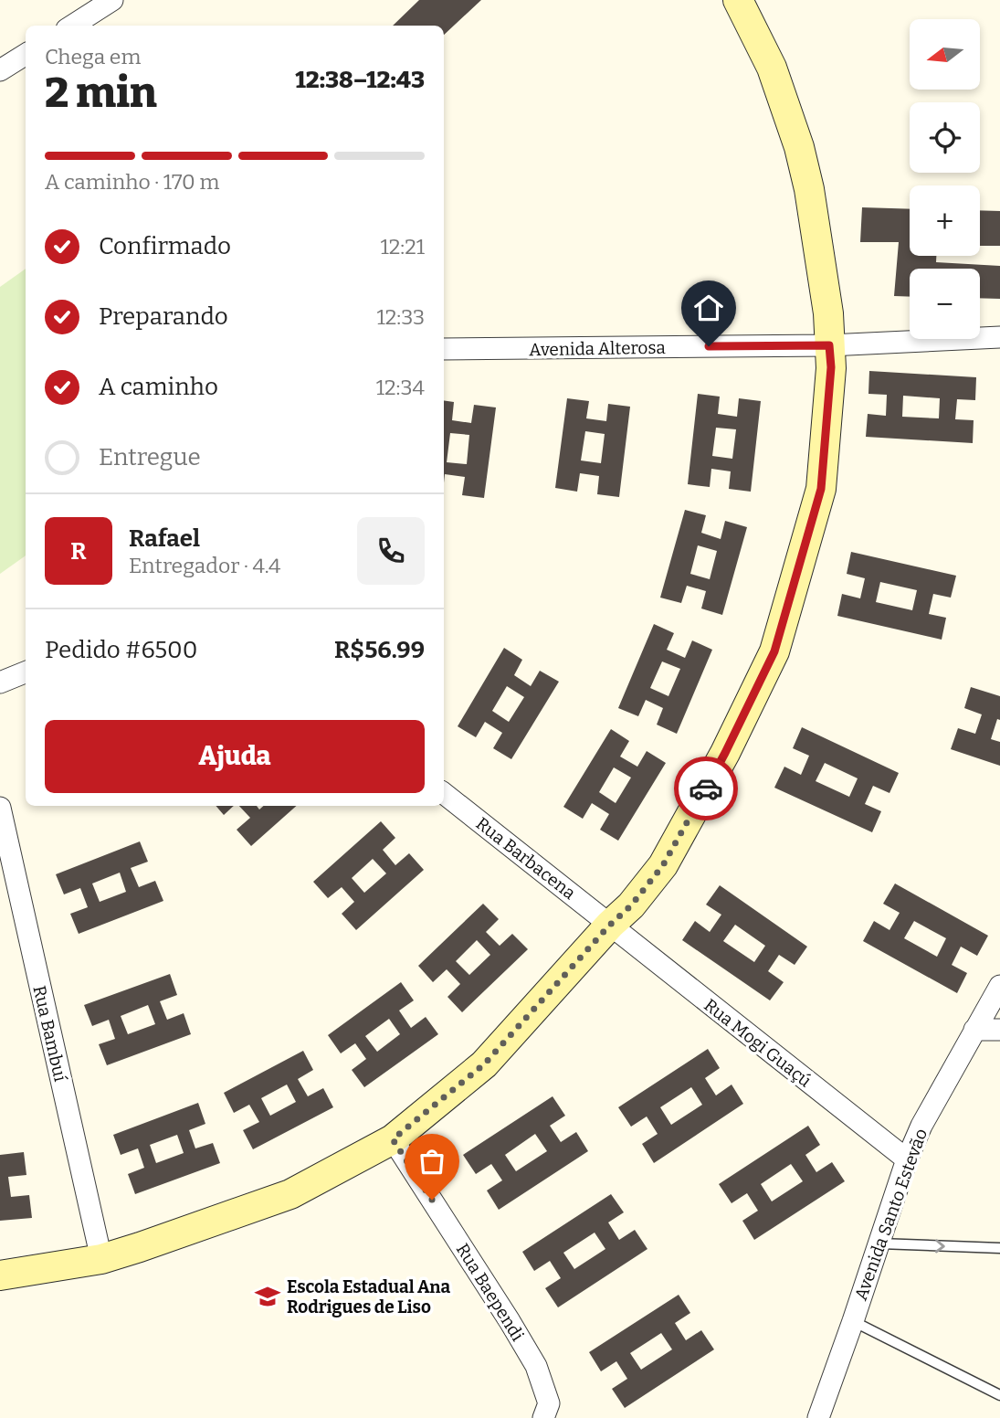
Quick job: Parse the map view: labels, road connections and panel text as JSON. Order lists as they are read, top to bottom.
{
  "streets": {
    "street": [
      "Avenida Alterosa",
      "Rua Barbacena",
      "Rua Bambuí",
      "Rua Mogi Guaçú",
      "Avenida Santo Estevão",
      "Rua Baependi"
    ]
  },
  "crossings": [
    ["Rua Barbacena", "Rua Mogi Guaçú"],
    ["Rua Mogi Guaçú", "Avenida Santo Estevão"]
  ],
  "places": {
    "school or university": ["Escola Estadual Ana Rodrigues de Liso"]
  },
  "north": "left",
  "page": {
    "map_buttons": ["+", "−"],
    "heading": ["2 min", "Chega em", "12:38–12:43"],
    "panel": [
      "Rafael",
      "Entregador · 4.4",
      "Pedido #6500",
      "R$56.99"
    ],
    "bar": "A caminho · 170 m",
    "list": [
      ["Confirmado", "12:21"],
      ["Preparando", "12:33"],
      ["A caminho", "12:34"],
      "Entregue"
    ],
    "round": "R",
    "buttons": "Ajuda"
  }
}
